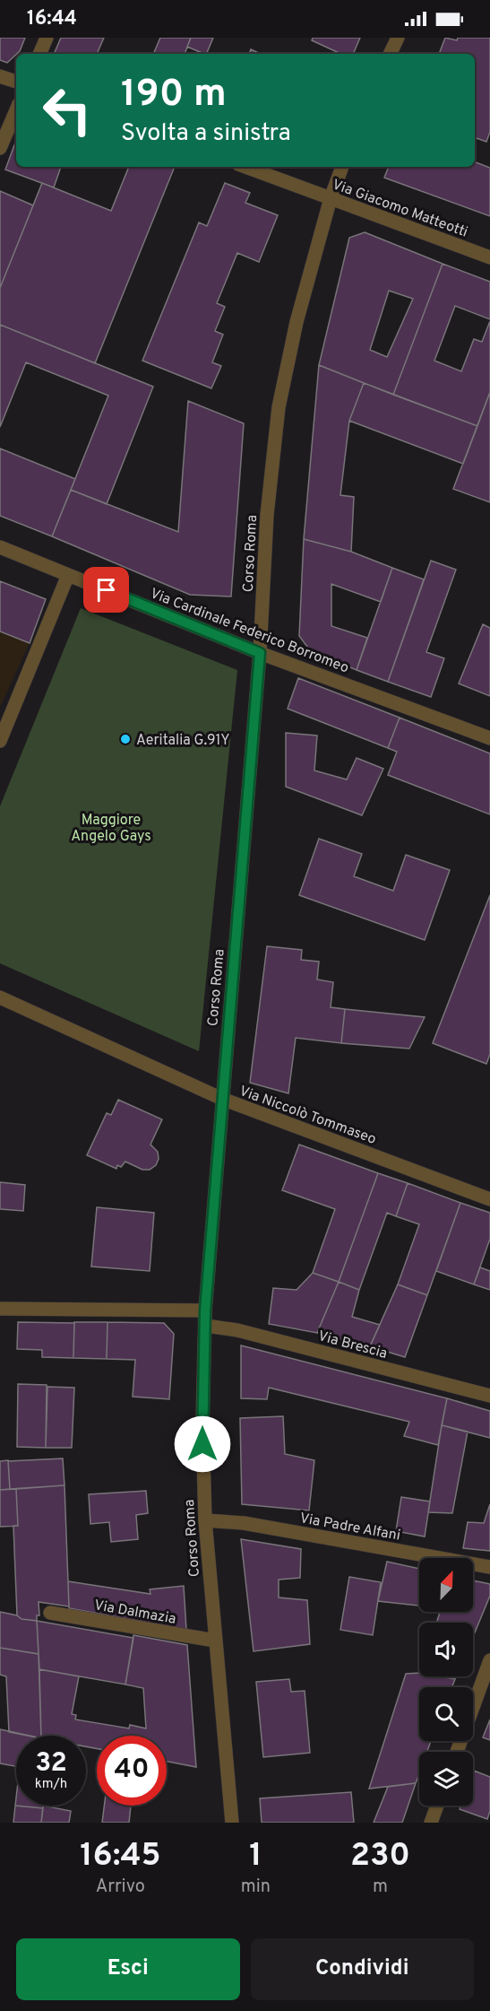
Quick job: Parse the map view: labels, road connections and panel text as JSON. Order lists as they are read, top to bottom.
{
  "streets": {
    "street": [
      "Via Giacomo Matteotti",
      "Corso Roma",
      "Via Cardinale Federico Borromeo",
      "Via Niccolò Tommaseo",
      "Via Brescia",
      "Via Padre Alfani",
      "Via Dalmazia"
    ]
  },
  "crossings": [
    ["Via Giacomo Matteotti", "Corso Roma"],
    ["Corso Roma", "Via Cardinale Federico Borromeo"],
    ["Corso Roma", "Via Niccolò Tommaseo"],
    ["Corso Roma", "Via Brescia"],
    ["Corso Roma", "Via Padre Alfani"],
    ["Corso Roma", "Via Dalmazia"]
  ],
  "parks": ["Maggiore Angelo Gays"],
  "places": ["Aeritalia G.91Y"],
  "north": "top right",
  "page": {
    "status": "16:44",
    "turn": ["190 m", "Svolta a sinistra"],
    "speed": "32 km/h",
    "limit": "40",
    "eta": [
      "16:45",
      "Arrivo",
      "1",
      "min",
      "230",
      "m"
    ],
    "buttons": ["Esci", "Condividi"]
  }
}
